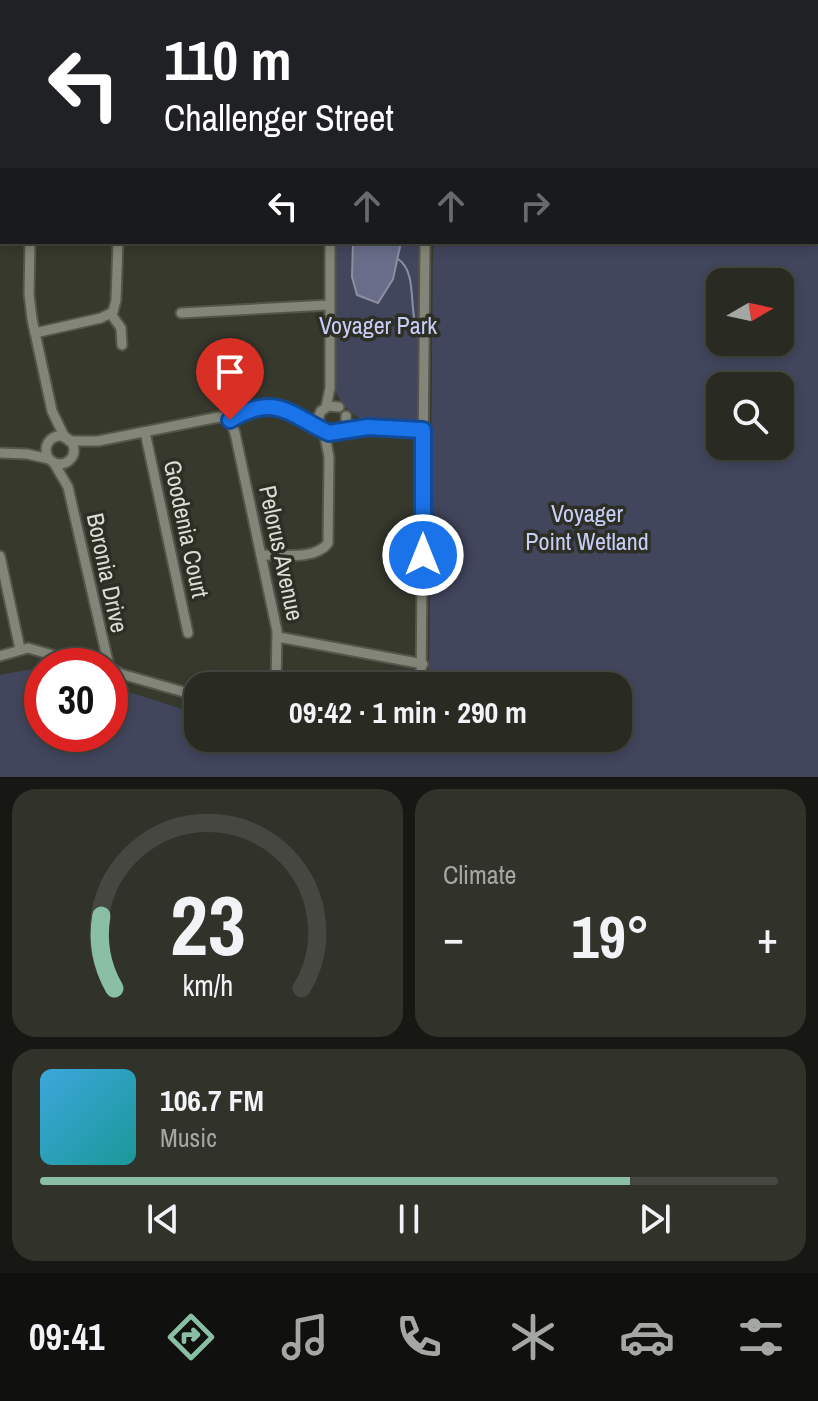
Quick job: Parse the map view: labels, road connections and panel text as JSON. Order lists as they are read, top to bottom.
{
  "streets": {
    "street": ["Goodenia Court", "Pelorus Avenue", "Boronia Drive"]
  },
  "parks": ["Voyager Park", "Voyager Point Wetland"],
  "north": "right",
  "page": {
    "turn": ["110 m", "Challenger Street"],
    "limit": "30",
    "trip": "09:42 · 1 min · 290 m",
    "tile": "Climate",
    "heat": ["−", "19°", "+"],
    "song": ["106.7 FM", "Music"],
    "tabs": "09:41",
    "gauge": ["23", "km/h"]
  }
}
